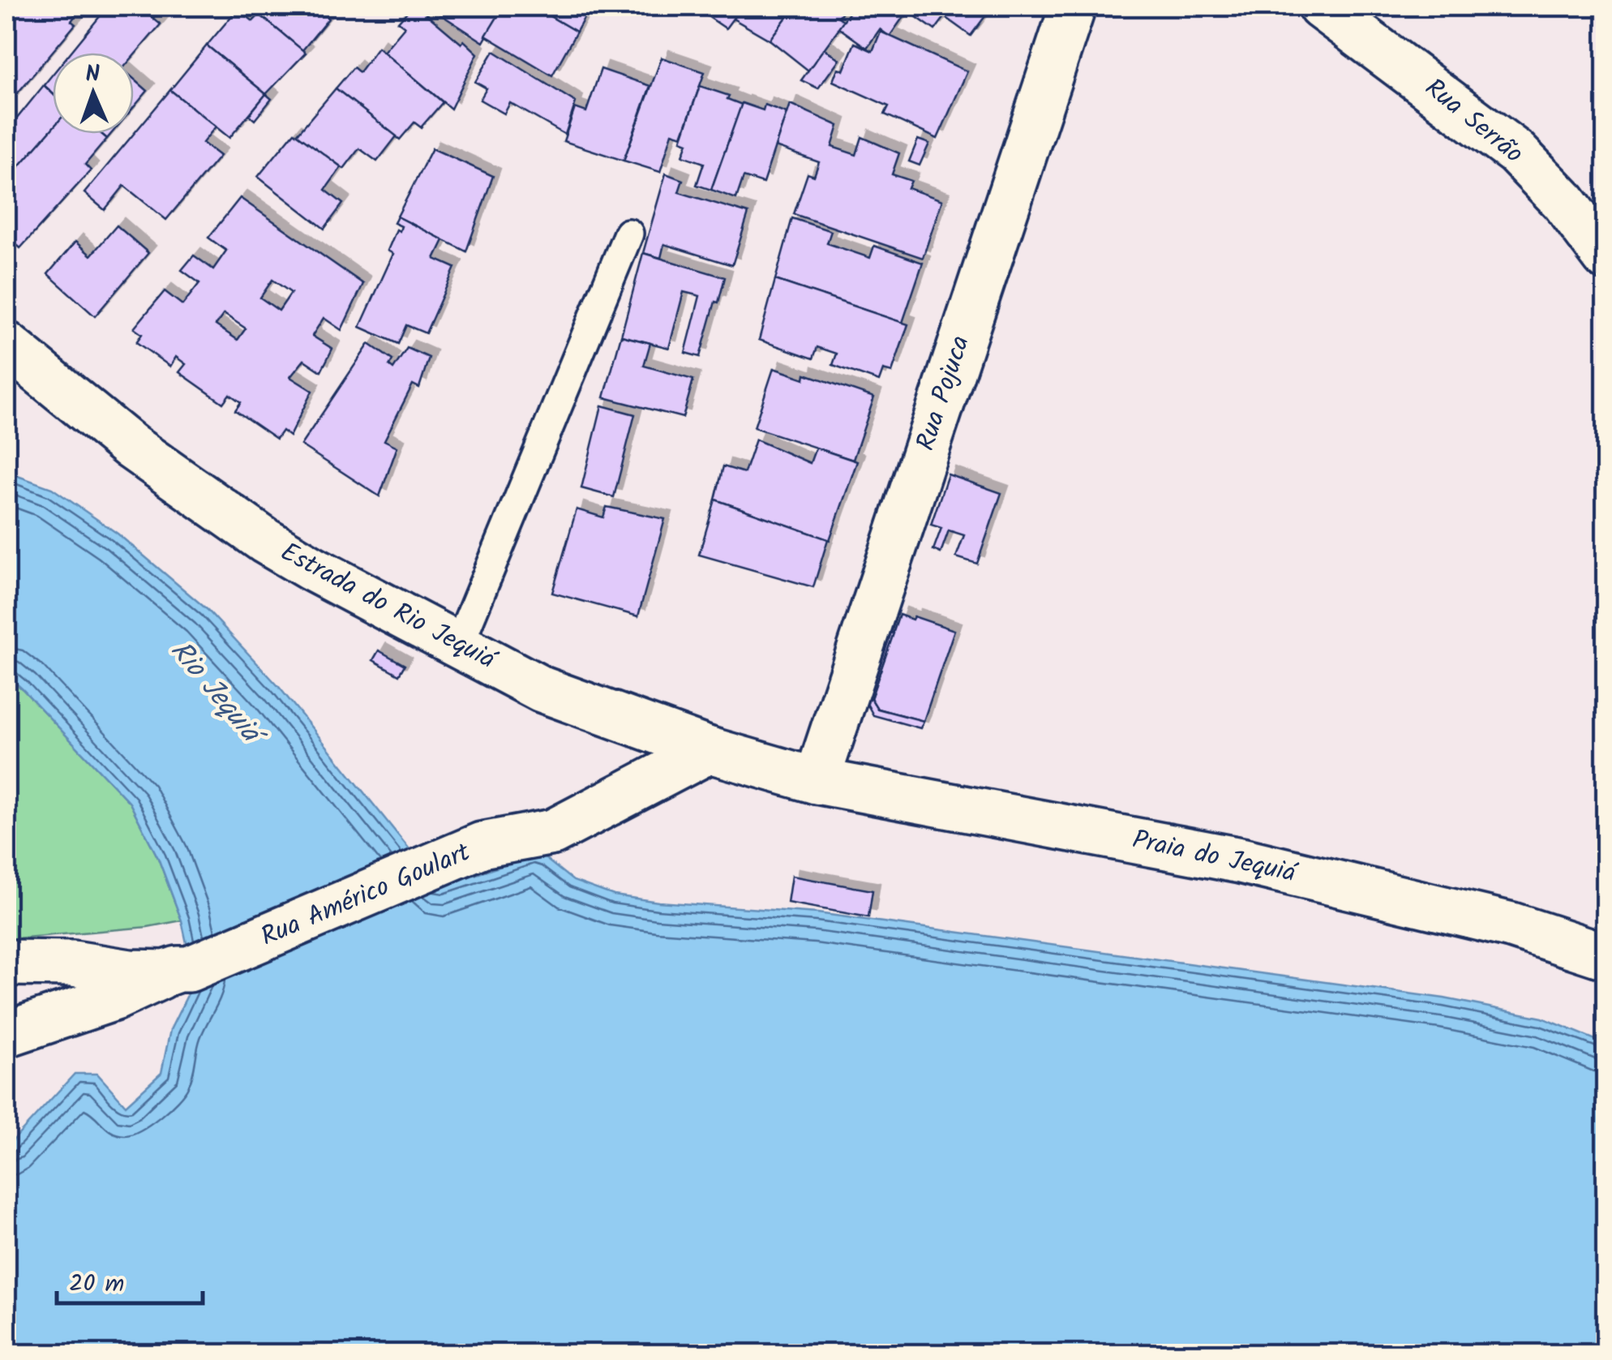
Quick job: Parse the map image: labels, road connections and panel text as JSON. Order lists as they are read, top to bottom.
{
  "streets": {
    "street": [
      "Rua Serrão",
      "Rua Pojuca",
      "Estrada do Rio Jequiá",
      "Praia do Jequiá",
      "Rua Américo Goulart"
    ]
  },
  "crossings": [
    ["Rua Pojuca", "Estrada do Rio Jequiá"],
    ["Rua Pojuca", "Praia do Jequiá"],
    ["Estrada do Rio Jequiá", "Praia do Jequiá"],
    ["Estrada do Rio Jequiá", "Rua Américo Goulart"]
  ],
  "water": ["Rio Jequiá"],
  "scale_bar": "20 m",
  "north": "top"
}
